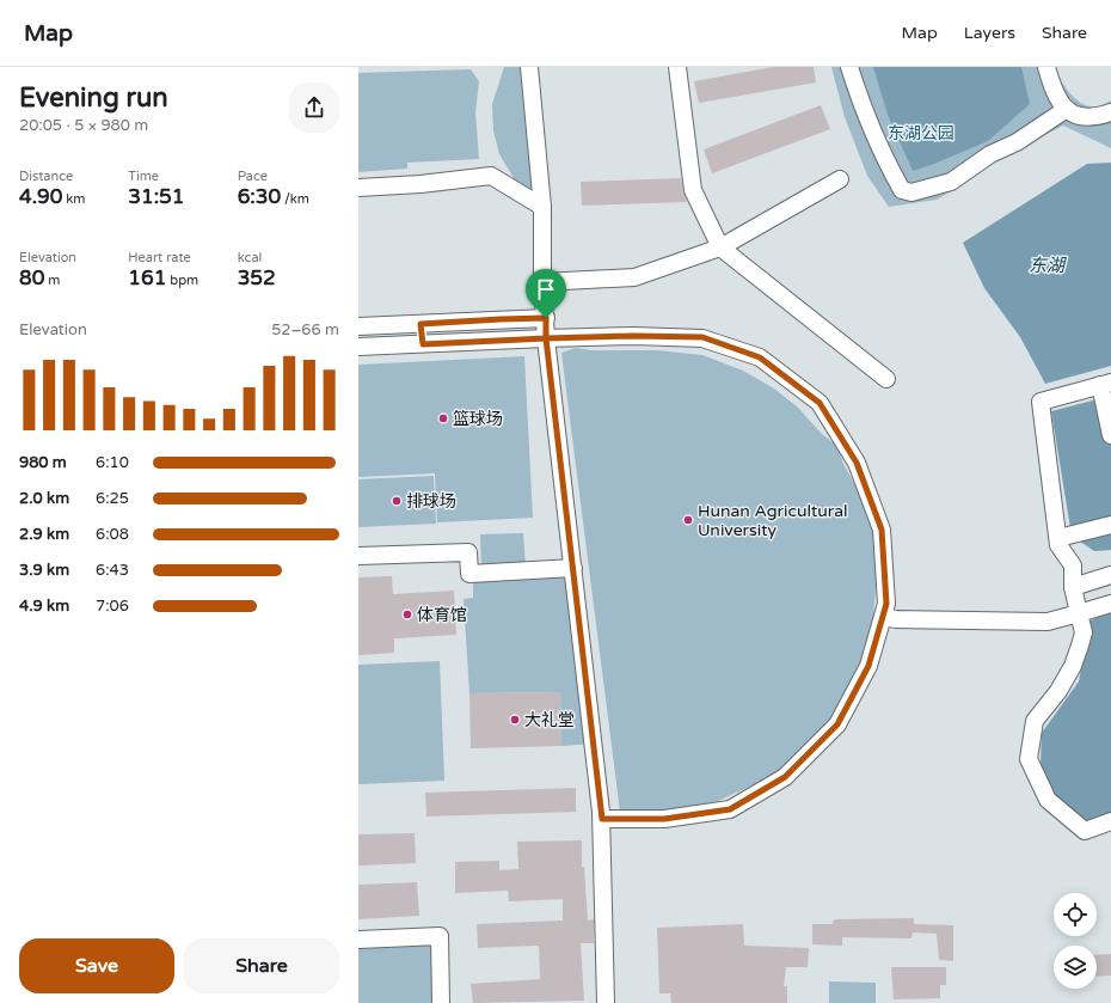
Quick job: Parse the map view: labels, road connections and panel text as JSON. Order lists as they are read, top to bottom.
{
  "water": ["东湖"],
  "parks": ["东湖公园"],
  "places": [
    "篮球场",
    "排球场",
    "Hunan Agricultural University",
    "体育馆",
    "大礼堂"
  ],
  "page": {
    "header": "Map",
    "nav": ["Map", "Layers", "Share"],
    "heading": ["Evening run", "20:05 · 5 × 980 m"],
    "stats": [
      ["Distance", "4.90 km"],
      ["Time", "31:51"],
      ["Pace", "6:30 /km"],
      ["Elevation", "80 m"],
      ["Heart rate", "161 bpm"],
      ["kcal", "352"]
    ],
    "chart": ["Elevation", "52–66 m"],
    "list": [
      {
        "name": "980 m",
        "note": "6:10"
      },
      {
        "name": "2.0 km",
        "note": "6:25"
      },
      {
        "name": "2.9 km",
        "note": "6:08"
      },
      {
        "name": "3.9 km",
        "note": "6:43"
      },
      {
        "name": "4.9 km",
        "note": "7:06"
      }
    ],
    "buttons": ["Save", "Share"]
  }
}
